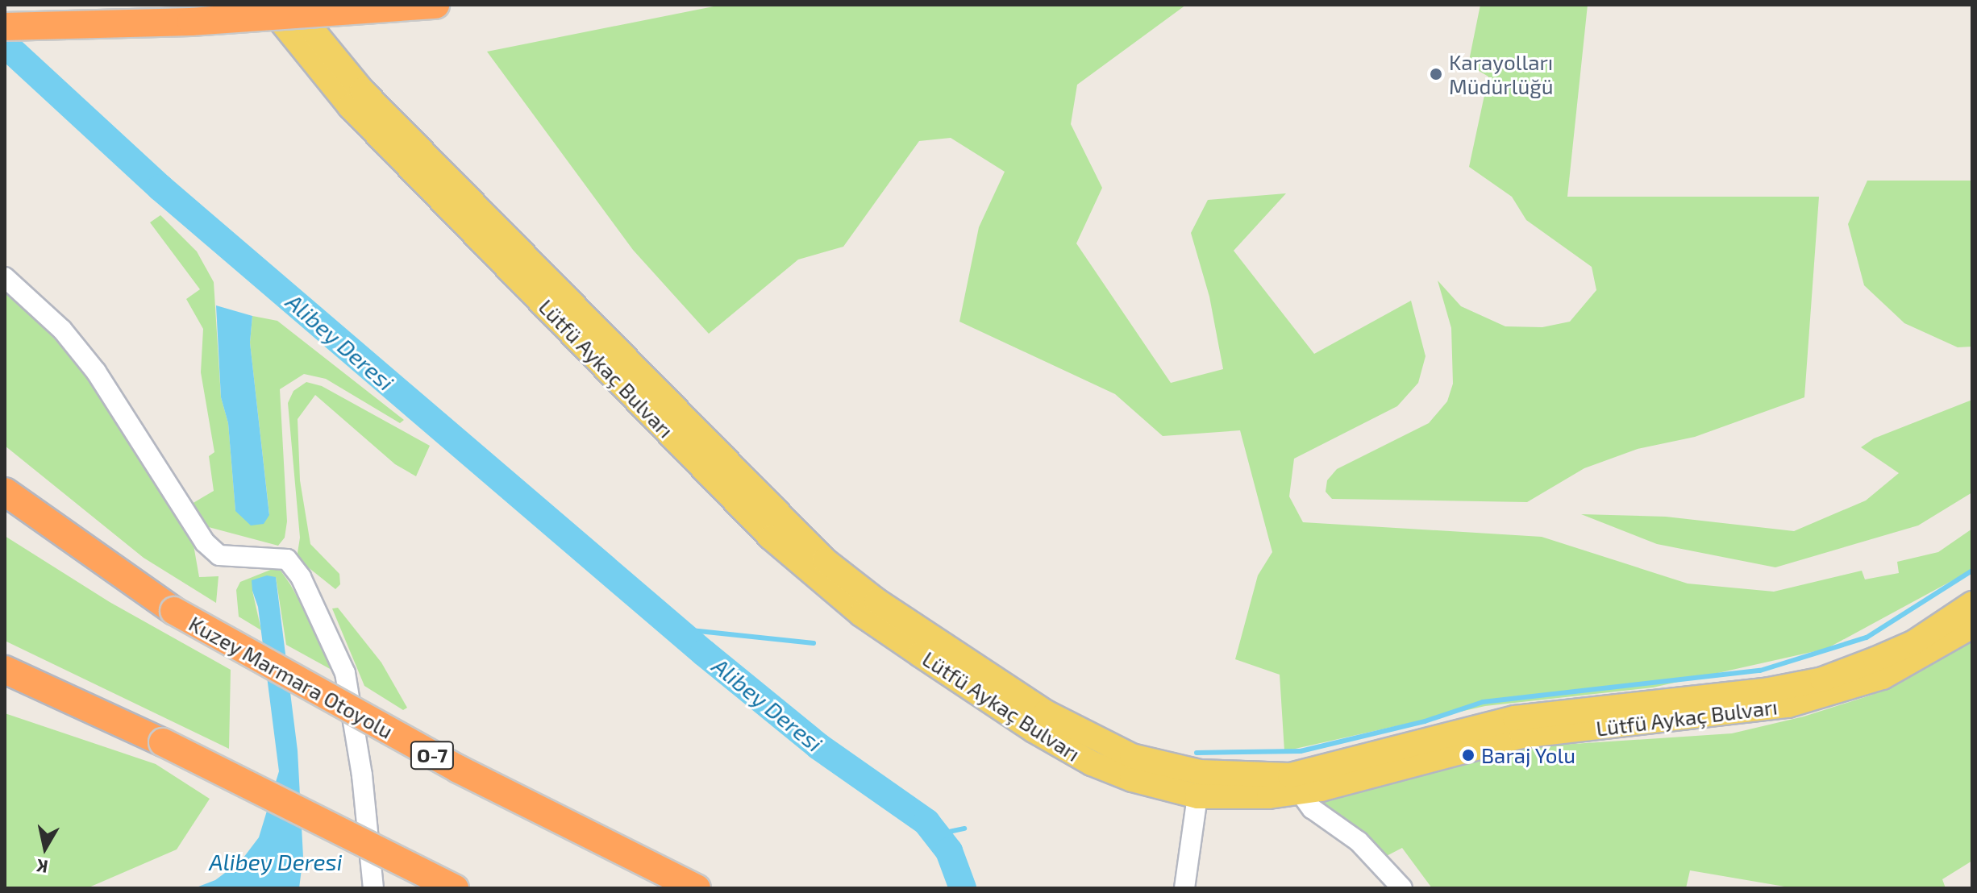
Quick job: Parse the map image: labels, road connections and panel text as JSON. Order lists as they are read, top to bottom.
{
  "streets": {
    "highway": ["Kuzey Marmara Otoyolu", "O-7"],
    "main road": ["Lütfü Aykaç Bulvarı"]
  },
  "water": ["Alibey Deresi"],
  "places": ["Karayolları Müdürlüğü", "Baraj Yolu"],
  "north": "bottom"
}
